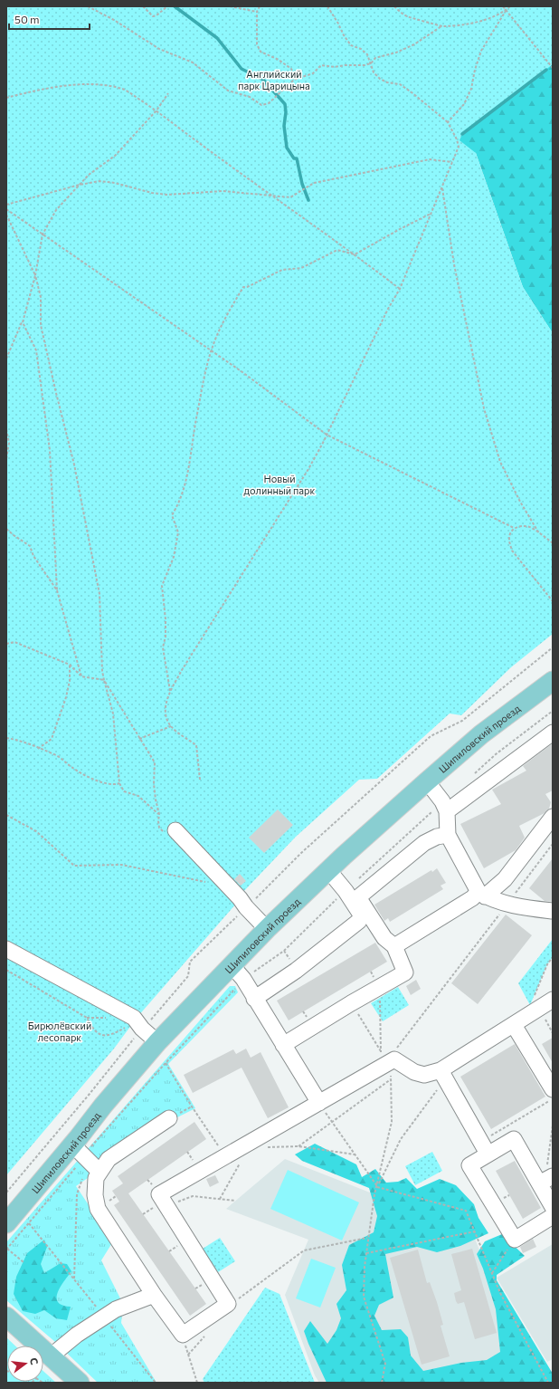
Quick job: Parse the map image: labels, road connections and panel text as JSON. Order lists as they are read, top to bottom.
{
  "streets": {
    "main road": ["Шипиловский проезд"]
  },
  "parks": ["Английский парк Царицына", "Новый долинный парк", "Бирюлёвский лесопарк"],
  "scale_bar": "50 m",
  "north": "right"
}
